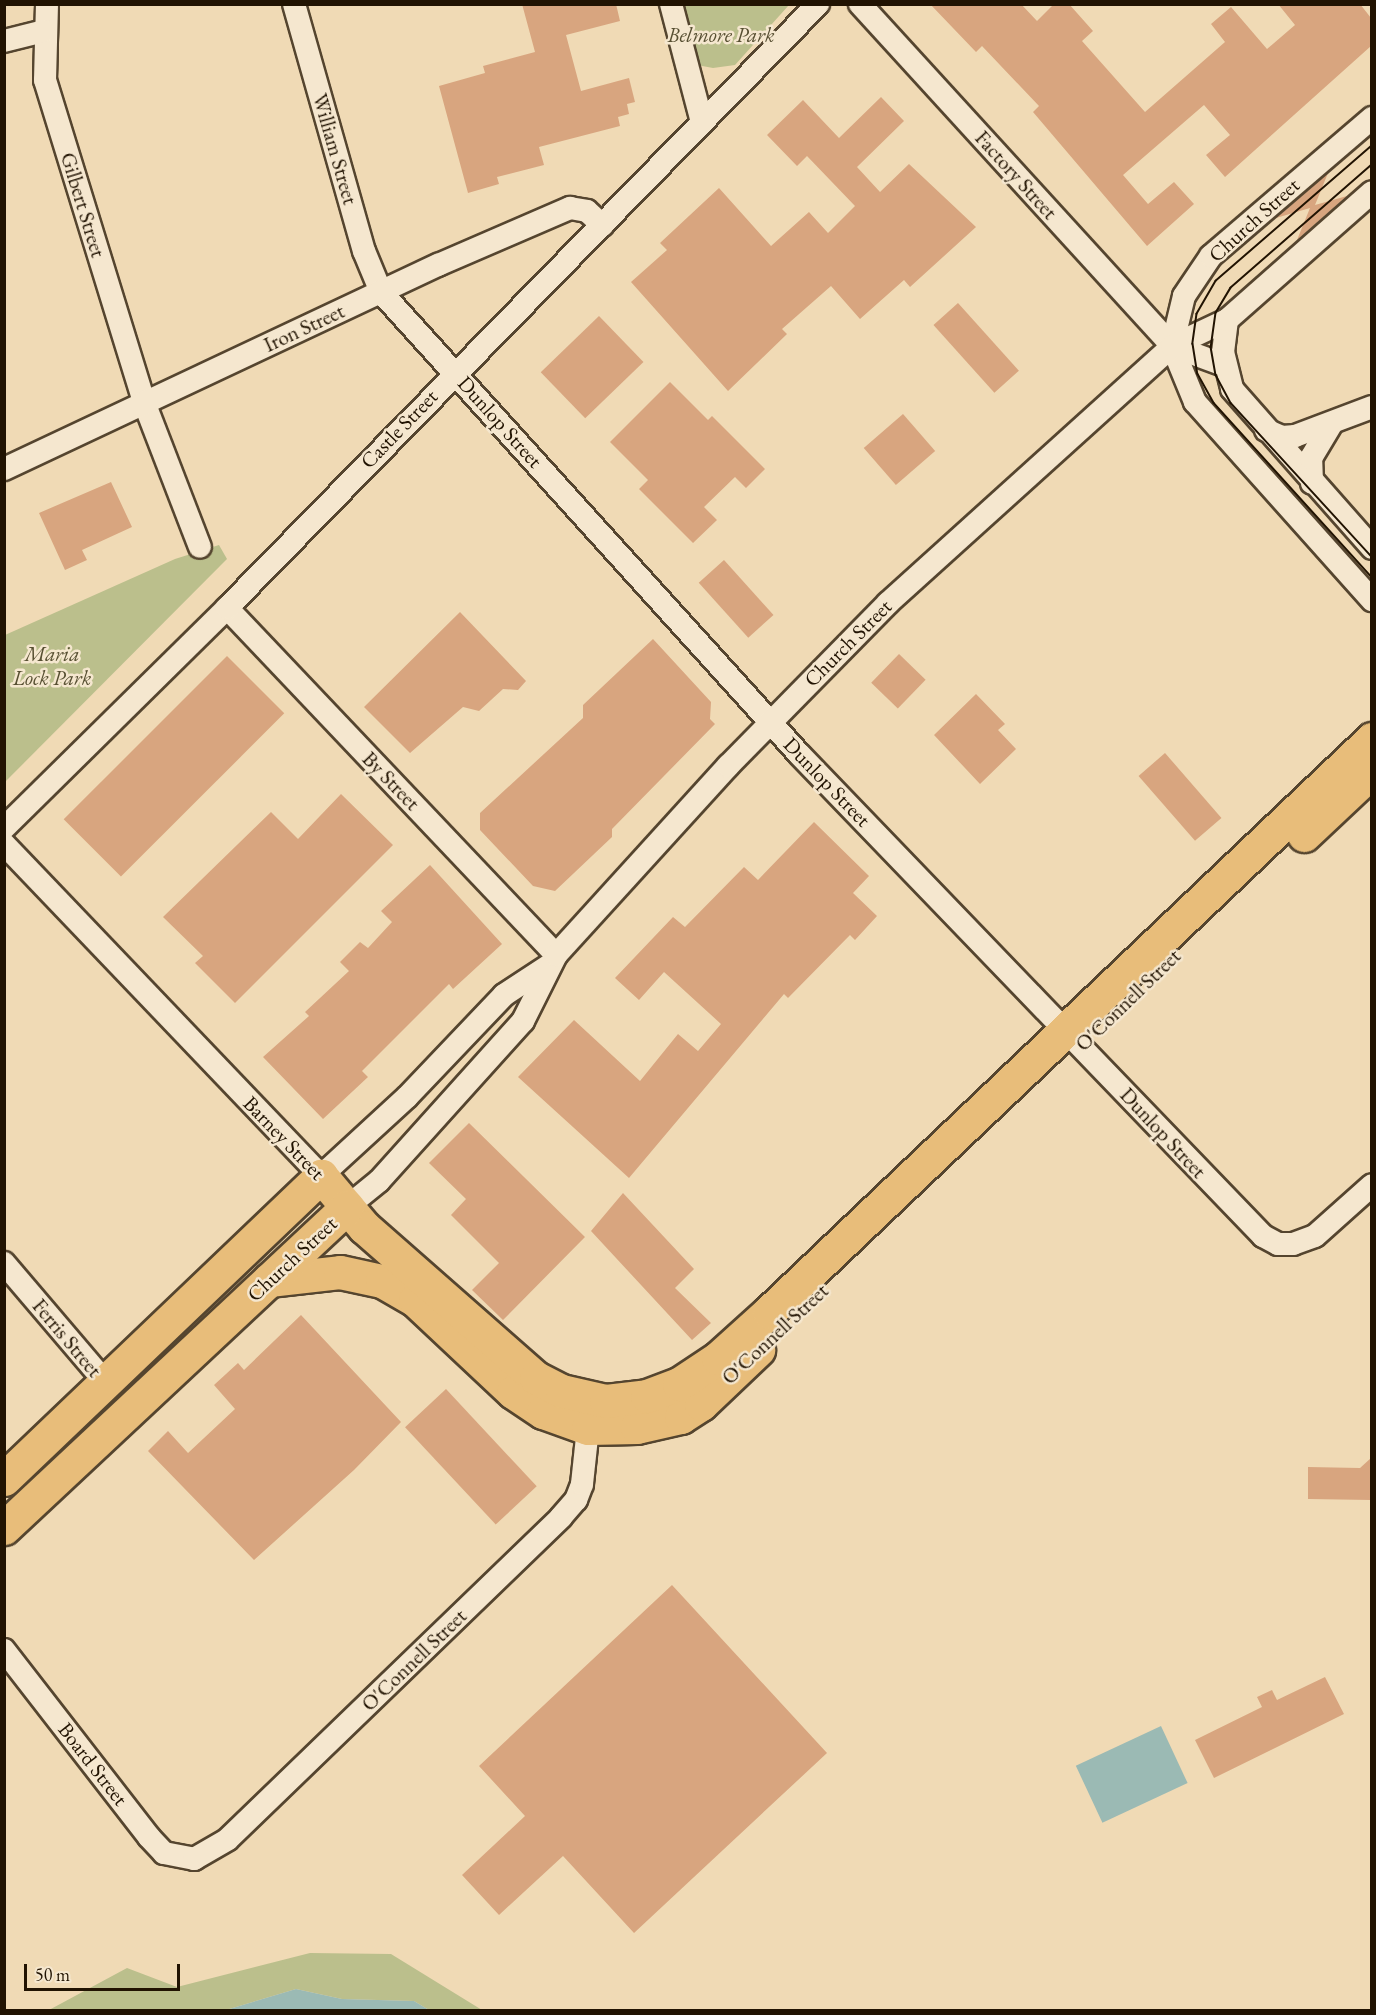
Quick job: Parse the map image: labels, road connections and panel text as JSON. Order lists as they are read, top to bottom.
{
  "streets": {
    "main road": ["Church Street", "O'Connell Street", "Barney Street"],
    "street": [
      "William Street",
      "Factory Street",
      "Gilbert Street",
      "Iron Street",
      "Dunlop Street",
      "Castle Street",
      "By Street",
      "Ferris Street",
      "Board Street"
    ]
  },
  "crossings": [
    ["William Street", "Iron Street"],
    ["William Street", "Dunlop Street"],
    ["Factory Street", "Church Street"],
    ["Gilbert Street", "Iron Street"],
    ["Church Street", "Dunlop Street"],
    ["Church Street", "By Street"],
    ["Church Street", "Barney Street"],
    ["Church Street", "Ferris Street"],
    ["Iron Street", "Dunlop Street"],
    ["Iron Street", "Castle Street"],
    ["Dunlop Street", "Castle Street"],
    ["Dunlop Street", "O'Connell Street"],
    ["Castle Street", "By Street"],
    ["O'Connell Street", "Barney Street"],
    ["O'Connell Street", "Board Street"]
  ],
  "parks": ["Belmore Park", "Maria Lock Park"],
  "scale_bar": "50 m"
}
